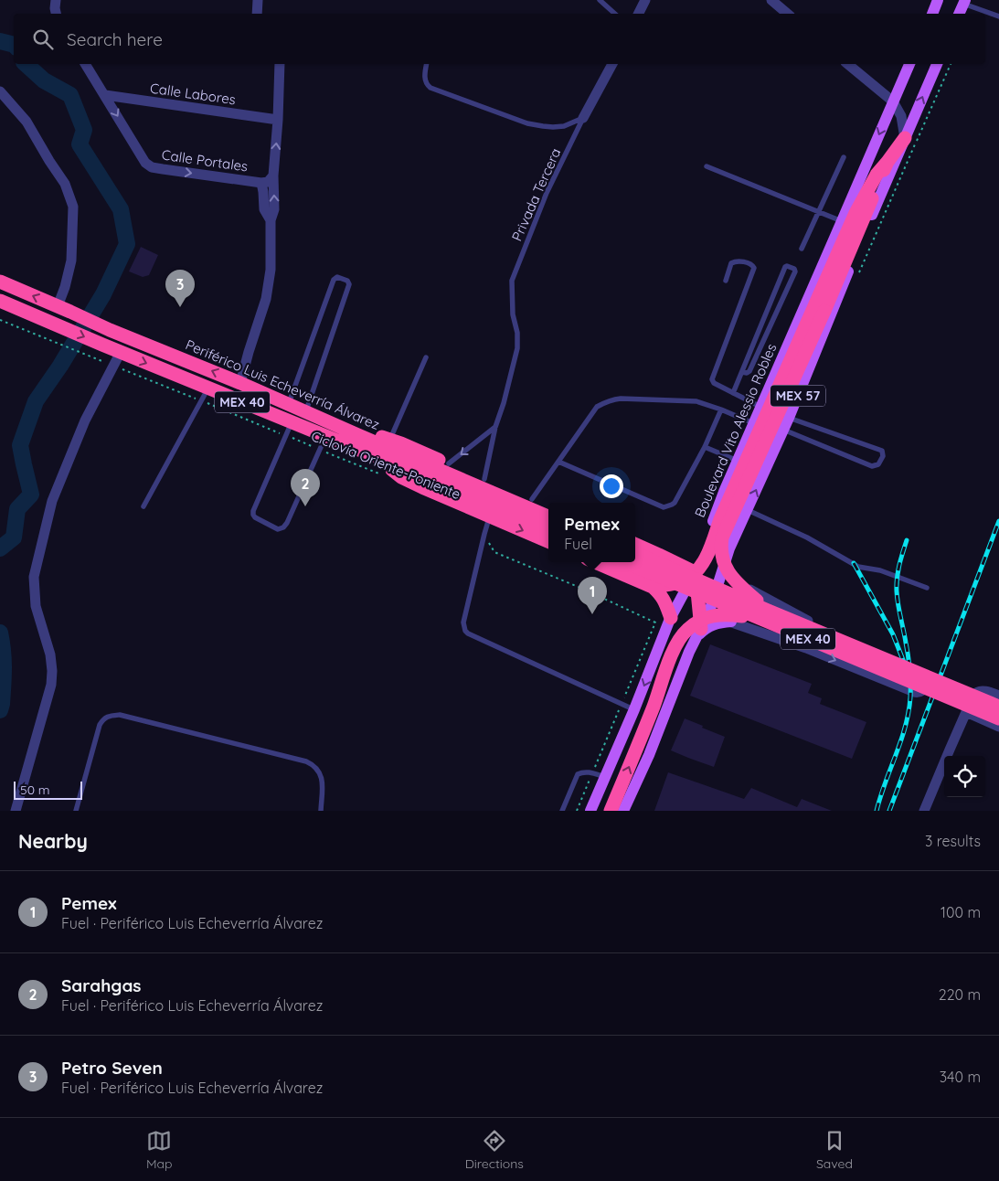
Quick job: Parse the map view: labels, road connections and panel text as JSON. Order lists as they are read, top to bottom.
{
  "streets": {
    "highway": ["Periférico Luis Echeverría Álvarez", "MEX 40"],
    "main road": ["MEX 57", "Boulevard Vito Alessio Robles"],
    "street": ["Calle Labores", "Calle Portales"],
    "lane": ["Privada Tercera"],
    "path": ["Ciclovía Oriente-Poniente"]
  },
  "crossings": [
    ["Calle Labores", "Calle Portales"]
  ],
  "one_way": ["Calle Portales"],
  "scale_bar": "50 m",
  "page": {
    "search": "Search here",
    "pins": ["3", "2", "1"],
    "popup": ["Pemex", "Fuel"],
    "scale": "50 m",
    "heading": ["Nearby", "3 results"],
    "list": [
      {
        "mark": "1",
        "name": "Pemex",
        "note": "Fuel · Periférico Luis Echeverría Álvarez",
        "value": "100 m"
      },
      {
        "mark": "2",
        "name": "Sarahgas",
        "note": "Fuel · Periférico Luis Echeverría Álvarez",
        "value": "220 m"
      },
      {
        "mark": "3",
        "name": "Petro Seven",
        "note": "Fuel · Periférico Luis Echeverría Álvarez",
        "value": "340 m"
      }
    ],
    "nav": ["Map", "Directions", "Saved"]
  }
}
